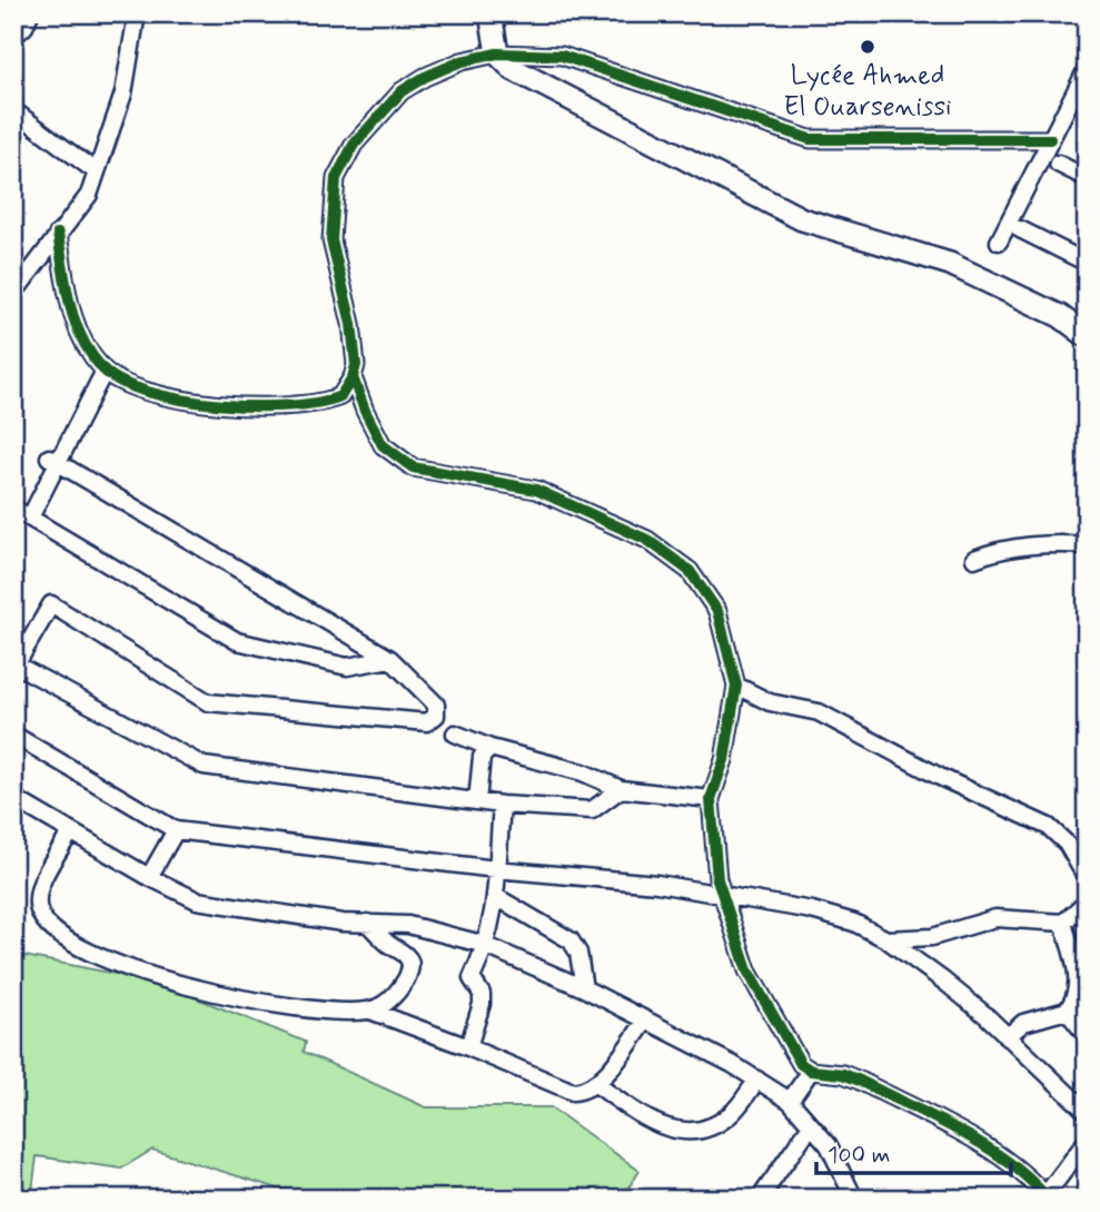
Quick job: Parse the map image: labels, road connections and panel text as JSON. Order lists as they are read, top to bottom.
{
  "places": ["Lycée Ahmed El Ouarsenissi"],
  "scale_bar": "100 m"
}
